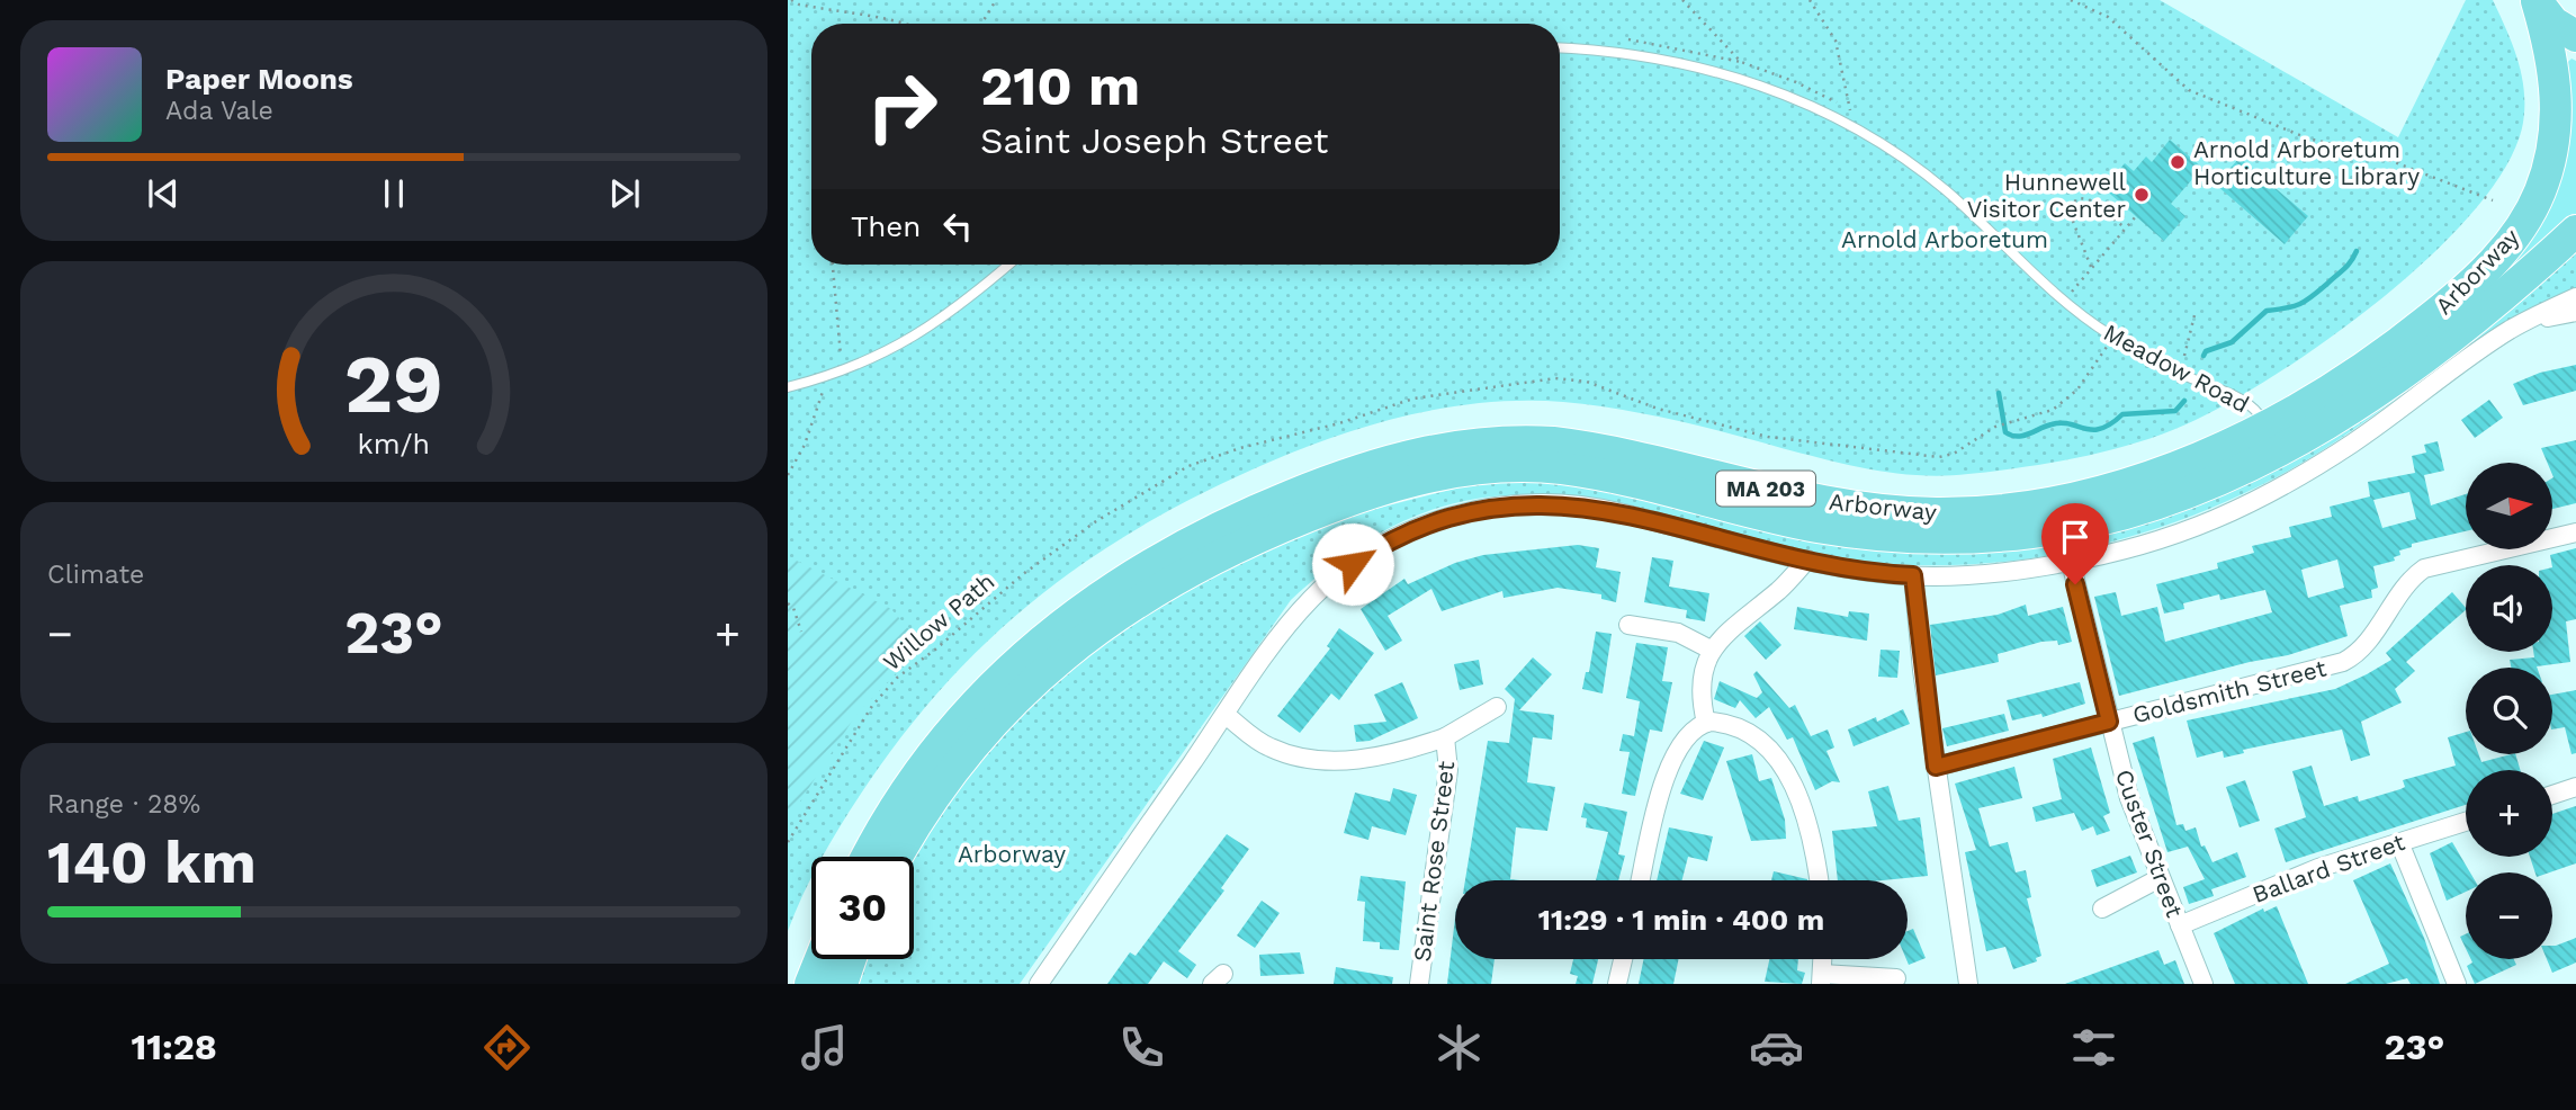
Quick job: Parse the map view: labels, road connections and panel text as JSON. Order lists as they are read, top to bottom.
{
  "streets": {
    "highway": ["Arborway", "MA 203"],
    "street": [
      "Goldsmith Street",
      "Custer Street",
      "Saint Rose Street",
      "Ballard Street"
    ],
    "lane": ["Meadow Road"],
    "path": ["Willow Path"]
  },
  "crossings": [
    ["Arborway", "Meadow Road"],
    ["Goldsmith Street", "Custer Street"],
    ["Custer Street", "Ballard Street"]
  ],
  "parks": ["Arnold Arboretum", "Arborway"],
  "places": ["Arnold Arboretum Horticulture Library", "Hunnewell Visitor Center"],
  "north": "right",
  "page": {
    "turn": ["210 m", "Saint Joseph Street"],
    "song": ["Paper Moons", "Ada Vale"],
    "then": "Then",
    "map_buttons": ["+", "−"],
    "tile": [
      "Climate",
      ["Range · 28%", "140 km"]
    ],
    "heat": ["−", "23°", "+"],
    "limit": "30",
    "trip": "11:29 · 1 min · 400 m",
    "tabs": ["11:28", "23°"],
    "gauge": ["29", "km/h"]
  }
}
